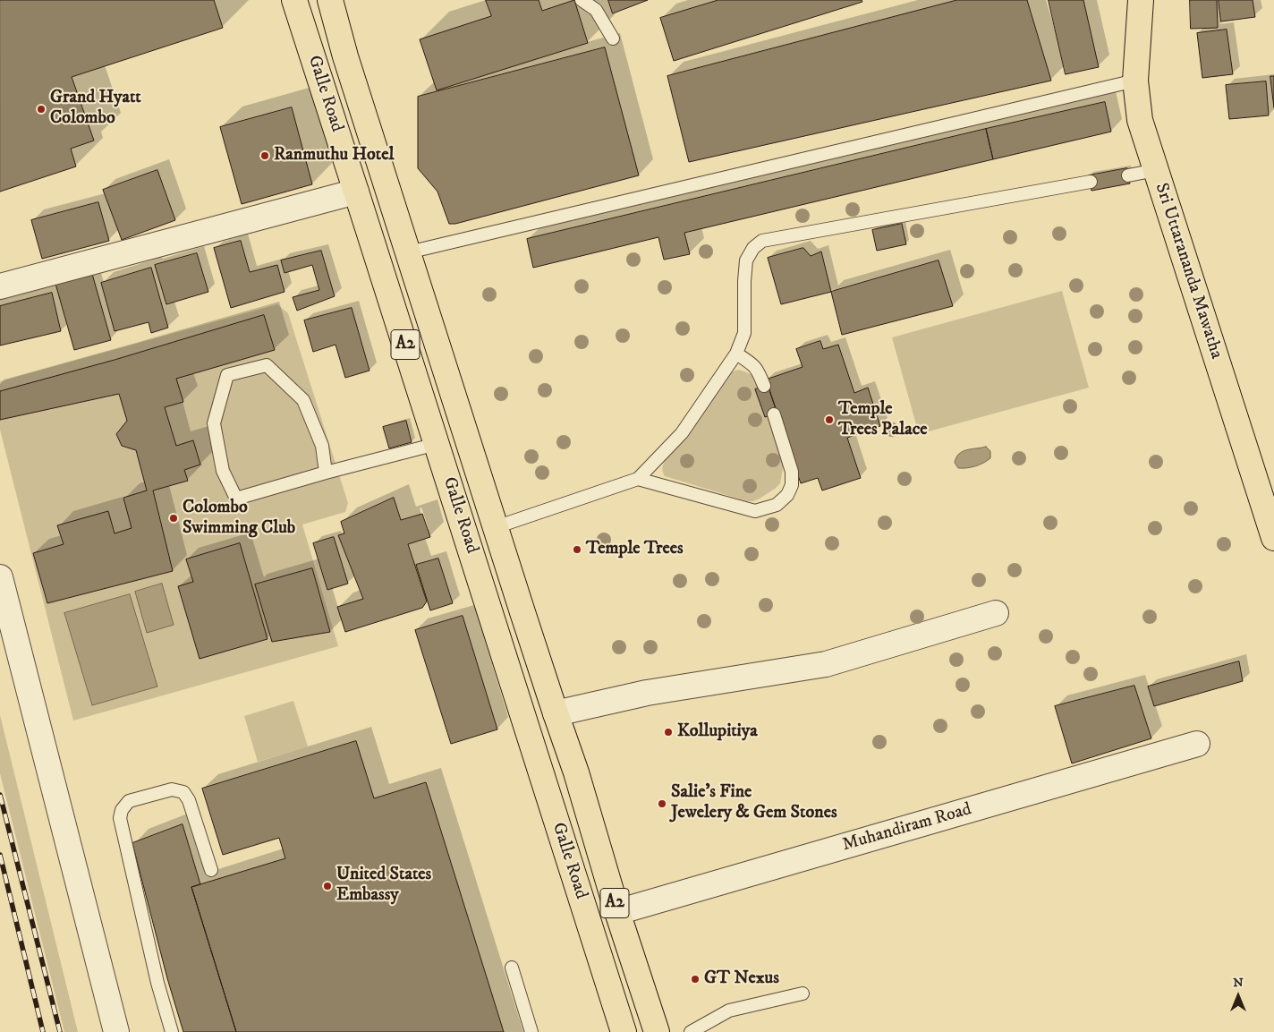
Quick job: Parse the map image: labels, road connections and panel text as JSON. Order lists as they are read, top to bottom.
{
  "streets": {
    "main road": ["Galle Road", "Sri Uttarananda Mawatha", "A2"],
    "street": ["Muhandiram Road"]
  },
  "crossings": [
    ["Galle Road", "Muhandiram Road"]
  ],
  "places": [
    "Grand Hyatt Colombo",
    "Ranmuthu Hotel",
    "Temple Trees Palace",
    "Colombo Swimming Club",
    "Temple Trees",
    "Kollupitiya",
    "Salie's Fine Jewelery & Gem Stones",
    "United States Embassy",
    "GT Nexus"
  ],
  "north": "top"
}
